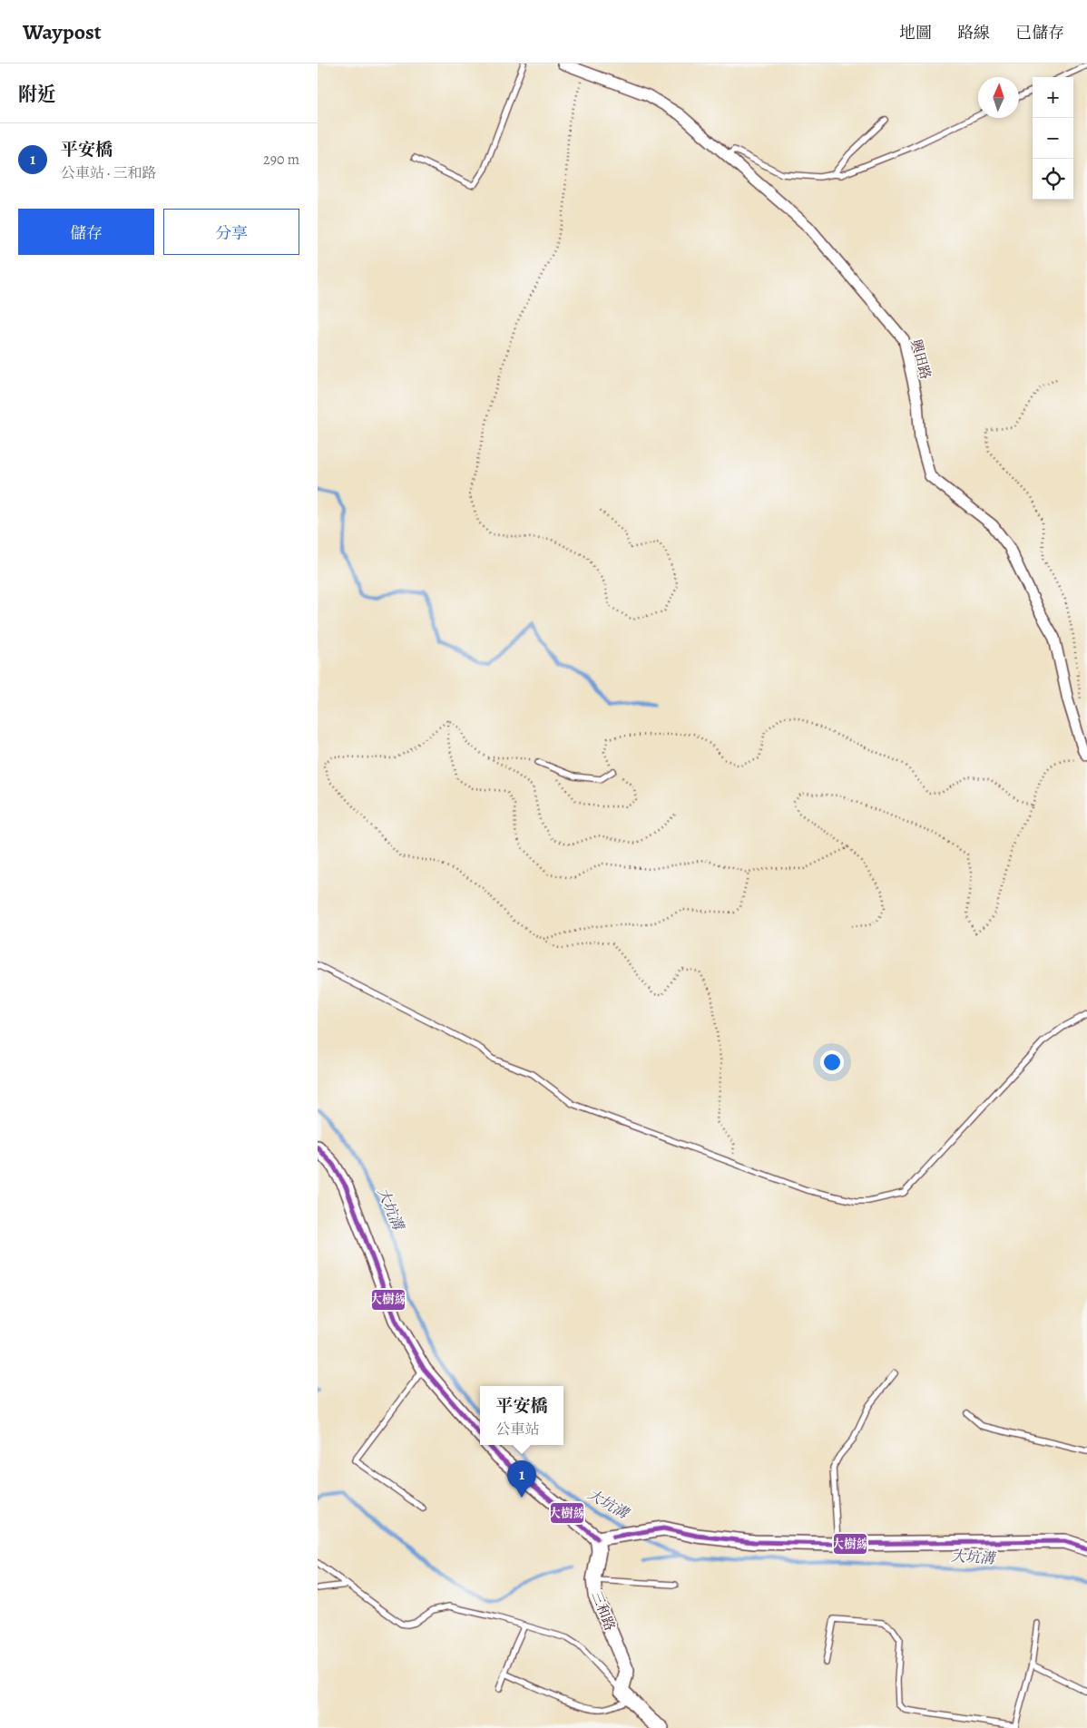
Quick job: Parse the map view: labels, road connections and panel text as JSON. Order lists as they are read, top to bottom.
{
  "streets": {
    "main road": ["三和路"],
    "street": ["興田路"]
  },
  "water": ["大坑溝"],
  "lines": ["transit line 大樹線"],
  "north": "top",
  "page": {
    "header": "Waypost",
    "nav": ["地圖", "路線", "已儲存"],
    "heading": "附近",
    "map_buttons": ["+", "−"],
    "list": [
      {
        "mark": "1",
        "name": "平安橋",
        "note": "公車站 · 三和路",
        "value": "290 m"
      }
    ],
    "buttons": ["儲存", "分享"],
    "popup": ["平安橋", "公車站"],
    "pins": "1"
  }
}
